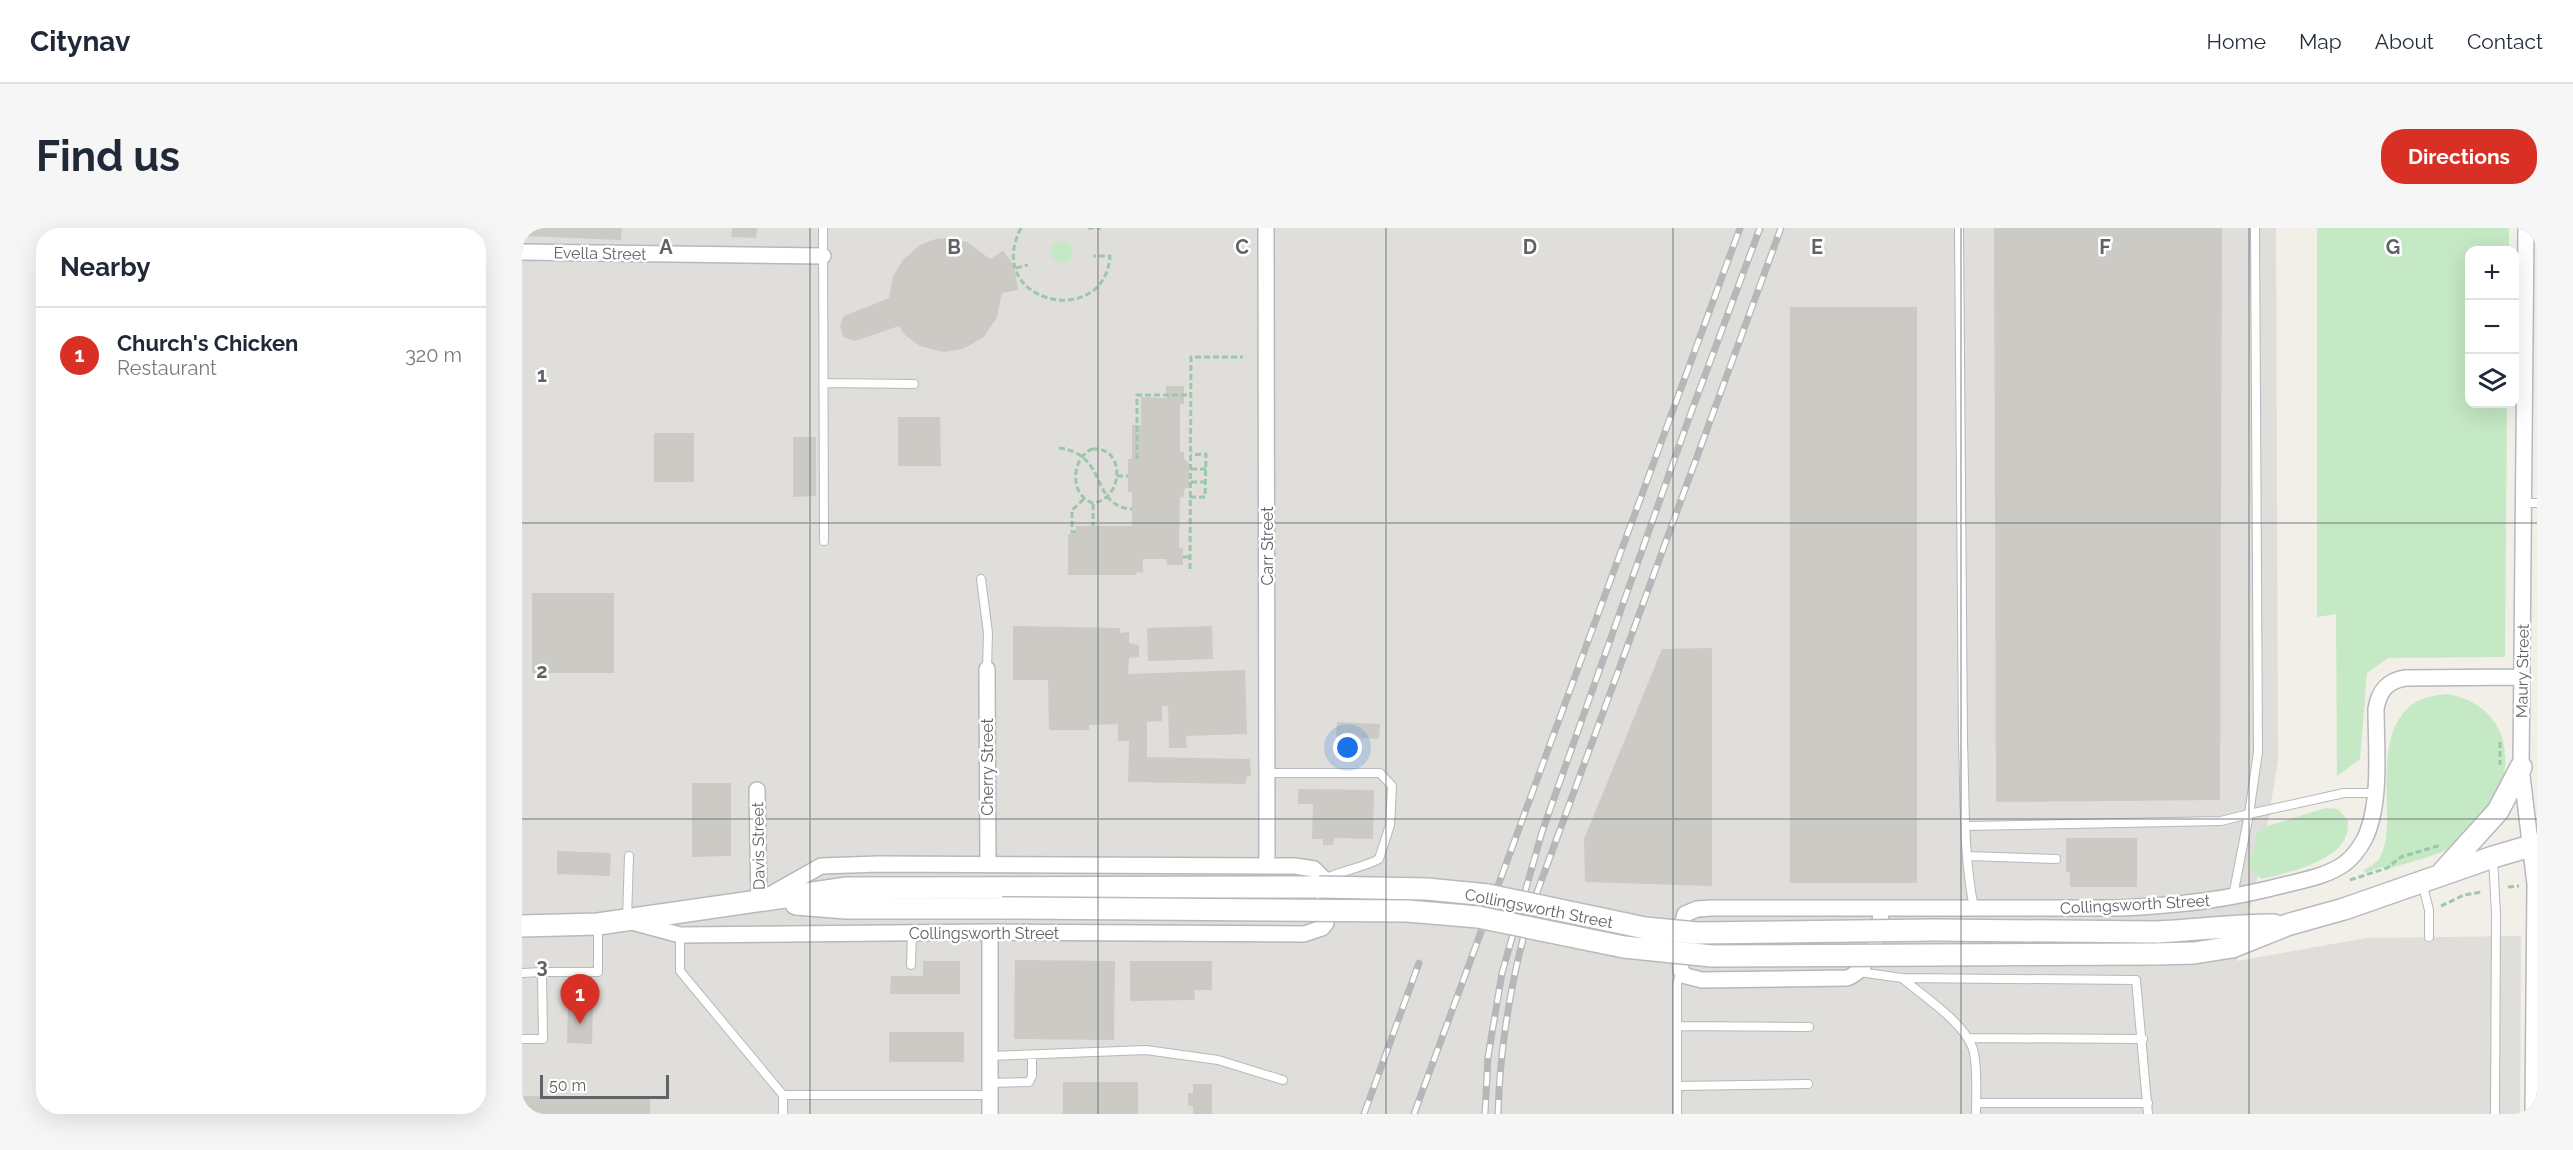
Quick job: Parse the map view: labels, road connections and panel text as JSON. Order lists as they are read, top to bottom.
{
  "streets": {
    "main road": ["Collingsworth Street"],
    "street": [
      "Evella Street",
      "Carr Street",
      "Maury Street",
      "Cherry Street",
      "Davis Street"
    ]
  },
  "crossings": [
    ["Carr Street", "Collingsworth Street"],
    ["Maury Street", "Collingsworth Street"],
    ["Cherry Street", "Collingsworth Street"],
    ["Davis Street", "Collingsworth Street"]
  ],
  "scale_bar": "50 m",
  "page": {
    "header": "Citynav",
    "nav": [
      "Home",
      "Map",
      "About",
      "Contact"
    ],
    "buttons": "Directions",
    "title": "Find us",
    "heading": "Nearby",
    "map_buttons": ["+", "−"],
    "list": [
      {
        "mark": "1",
        "name": "Church's Chicken",
        "note": "Restaurant",
        "value": "320 m"
      }
    ],
    "pins": "1",
    "scale": "50 m"
  },
  "grid": {
    "columns": [
      "A",
      "B",
      "C",
      "D",
      "E",
      "F",
      "G"
    ],
    "rows": ["1", "2", "3"]
  }
}
